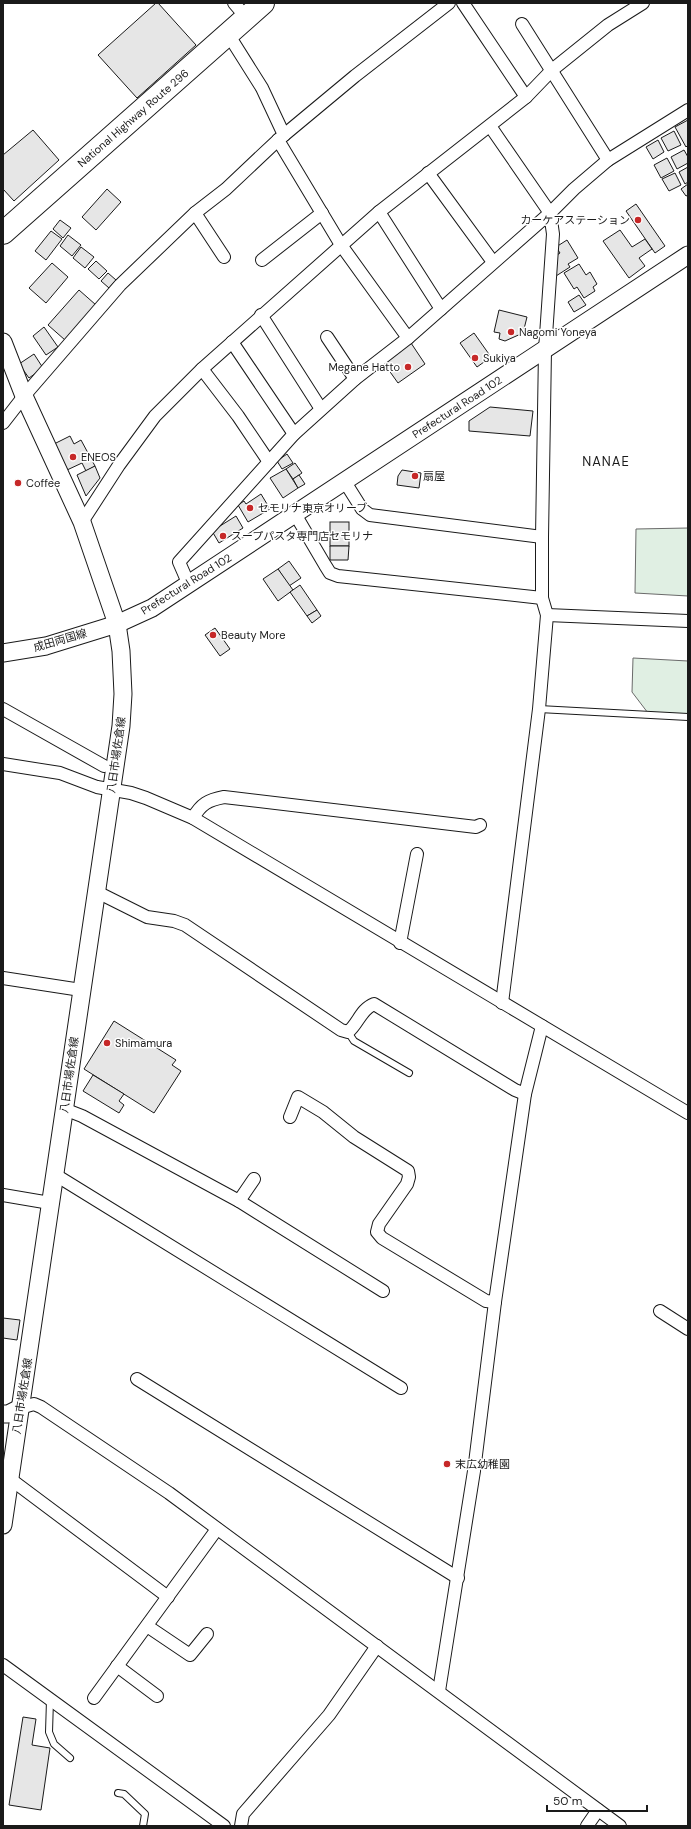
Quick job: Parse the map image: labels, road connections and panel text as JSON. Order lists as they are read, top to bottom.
{
  "streets": {
    "highway": ["National Highway Route 296"],
    "main road": ["Prefectural Road 102", "成田両国線", "八日市場佐倉線"]
  },
  "crossings": [
    ["Prefectural Road 102", "成田両国線"],
    ["Prefectural Road 102", "八日市場佐倉線"],
    ["成田両国線", "八日市場佐倉線"]
  ],
  "districts": ["NANAE"],
  "places": [
    "カーケアステーション",
    "Nagomi Yoneya",
    "Sukiya",
    "Megane Hatto",
    "ENEOS",
    "扇屋",
    "Coffee",
    "セモリナ東京オリーブ",
    "スープパスタ専門店セモリナ",
    "Beauty More",
    "Shimamura",
    "末広幼稚園"
  ],
  "scale_bar": "50 m"
}
